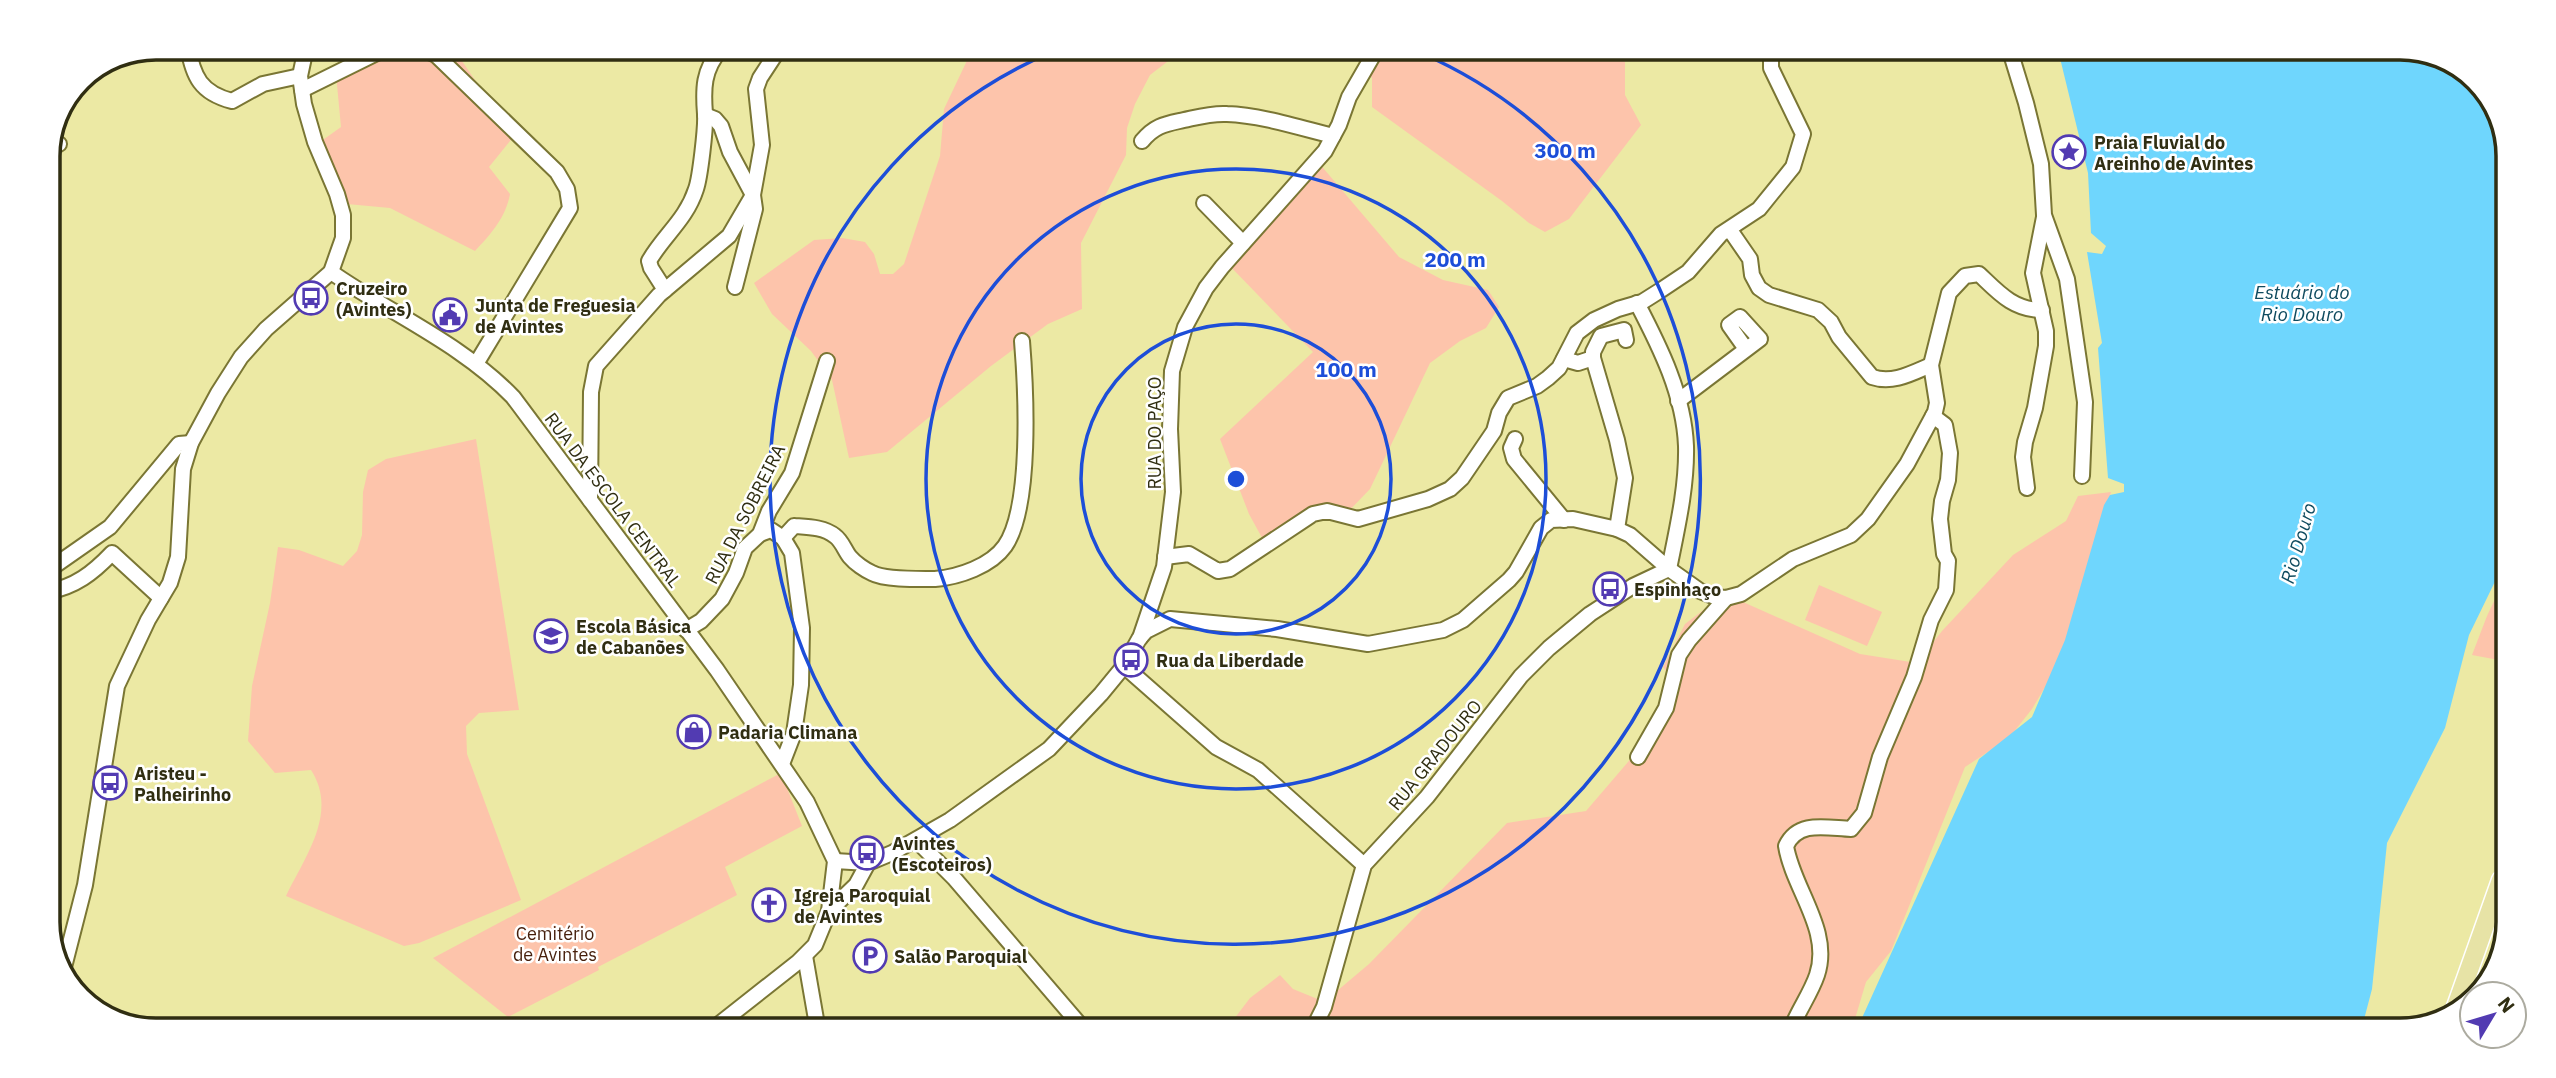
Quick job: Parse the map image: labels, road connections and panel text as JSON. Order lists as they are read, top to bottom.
{
  "streets": {
    "street": [
      "RUA DO PAÇO",
      "RUA DA ESCOLA CENTRAL",
      "RUA DA SOBREIRA",
      "RUA GRADOURO"
    ]
  },
  "crossings": [
    ["RUA DA ESCOLA CENTRAL", "RUA DA SOBREIRA"]
  ],
  "water": ["Estuário do Rio Douro", "Rio Douro"],
  "parks": ["Cemitério de Avintes"],
  "places": {
    "place": ["Praia Fluvial do Areinho de Avintes"],
    "bus stop": [
      "Cruzeiro (Avintes)",
      "Espinhaço",
      "Rua da Liberdade",
      "Aristeu - Palheirinho",
      "Avintes (Escoteiros)"
    ],
    "public building": ["Junta de Freguesia de Avintes"],
    "school or university": ["Escola Básica de Cabanões"],
    "shop": ["Padaria Climana"],
    "church": ["Igreja Paroquial de Avintes"],
    "parking": ["Salão Paroquial"]
  },
  "north": "top right",
  "rings": ["300 m", "200 m", "100 m"]
}
